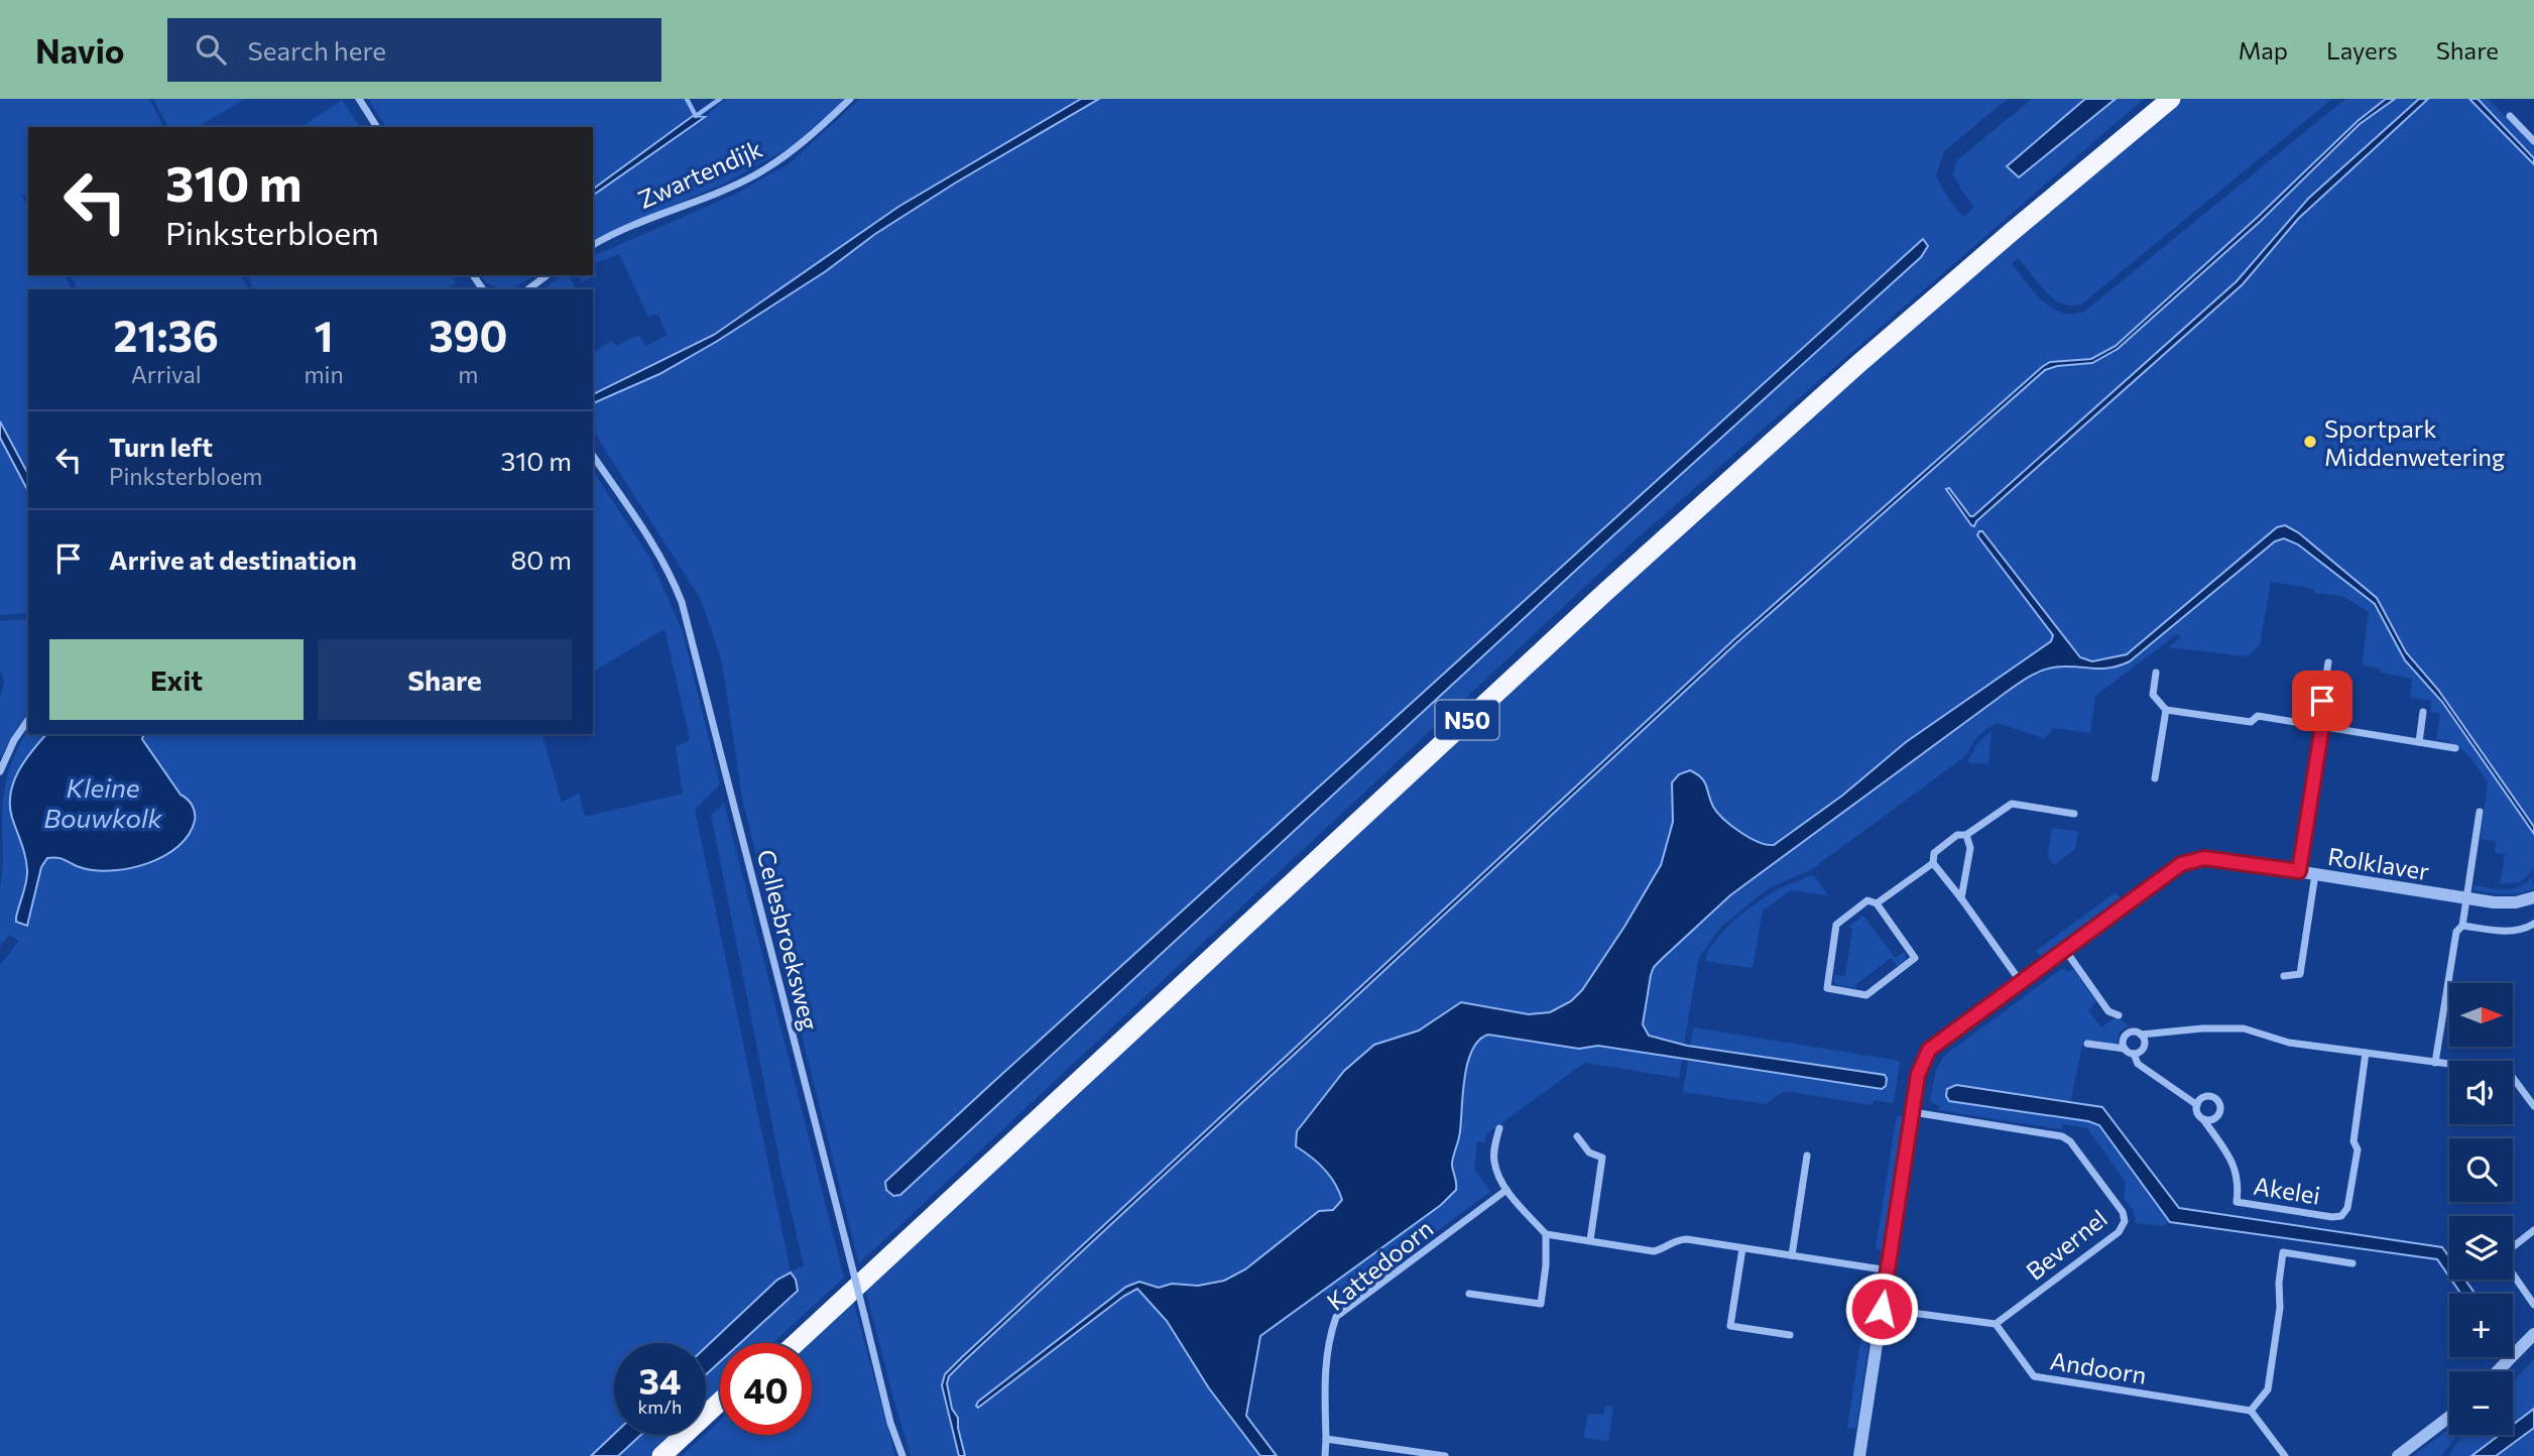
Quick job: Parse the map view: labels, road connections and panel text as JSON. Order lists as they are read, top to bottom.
{
  "streets": {
    "highway": ["N50"],
    "street": [
      "Zwartendijk",
      "Rolklaver",
      "Cellesbroeksweg",
      "Akelei",
      "Bevernel",
      "Kattedoorn",
      "Andoorn"
    ]
  },
  "crossings": [
    ["Rolklaver", "Bevernel"],
    ["Bevernel", "Andoorn"]
  ],
  "water": ["Kleine Bouwkolk"],
  "places": ["Sportpark Middenwetering"],
  "north": "right",
  "page": {
    "header": "Navio",
    "search": "Search here",
    "nav": ["Map", "Layers", "Share"],
    "turn": ["310 m", "Pinksterbloem"],
    "eta": [
      "21:36",
      "Arrival",
      "1",
      "min",
      "390",
      "m"
    ],
    "list": [
      {
        "name": "Turn left",
        "note": "Pinksterbloem",
        "value": "310 m"
      },
      {
        "name": "Arrive at destination",
        "value": "80 m"
      }
    ],
    "buttons": ["Exit", "Share"],
    "map_buttons": ["+", "−"],
    "speed": "34 km/h",
    "limit": "40"
  }
}
